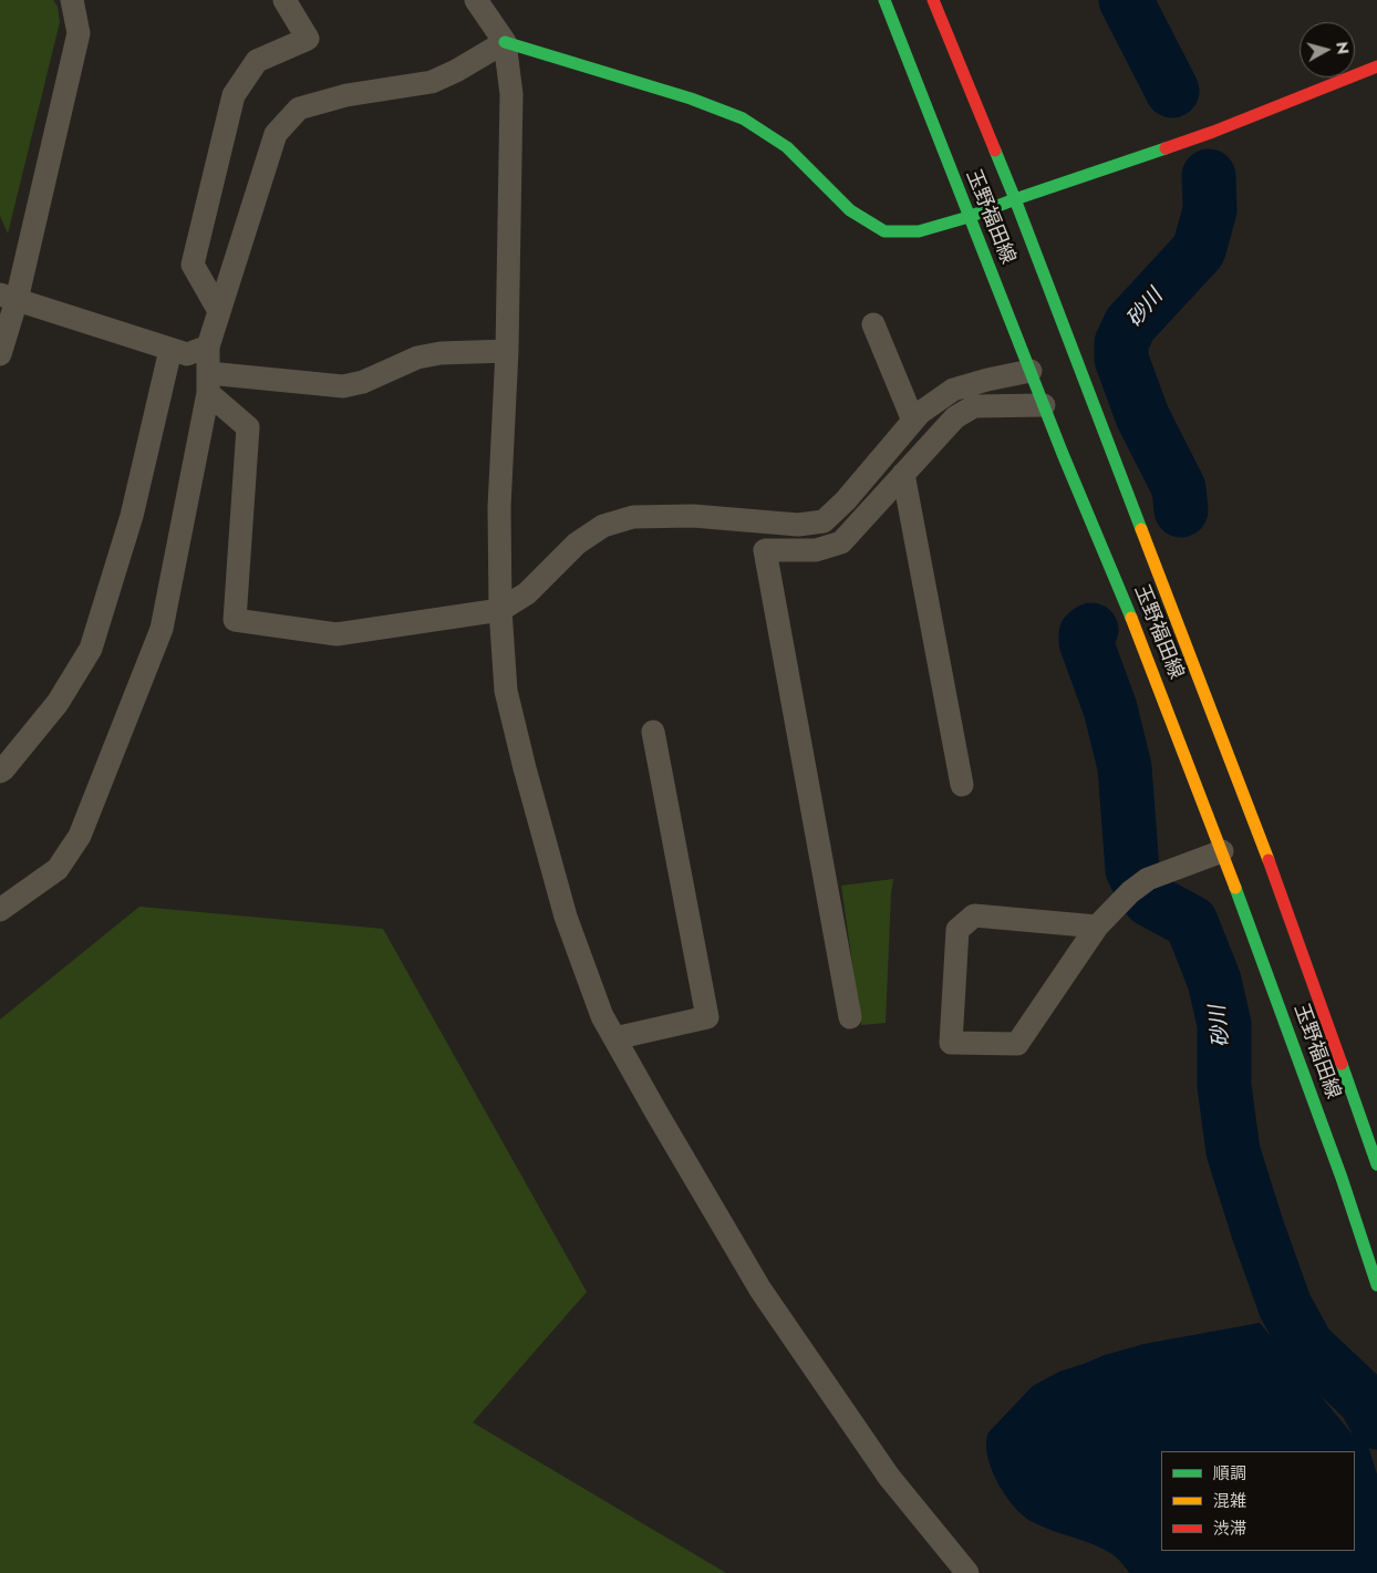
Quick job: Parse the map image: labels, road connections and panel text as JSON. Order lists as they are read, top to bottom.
{
  "streets": {
    "main road": ["玉野福田線"]
  },
  "water": ["砂川"],
  "legend": ["順調", "混雑", "渋滞"],
  "north": "right"
}
